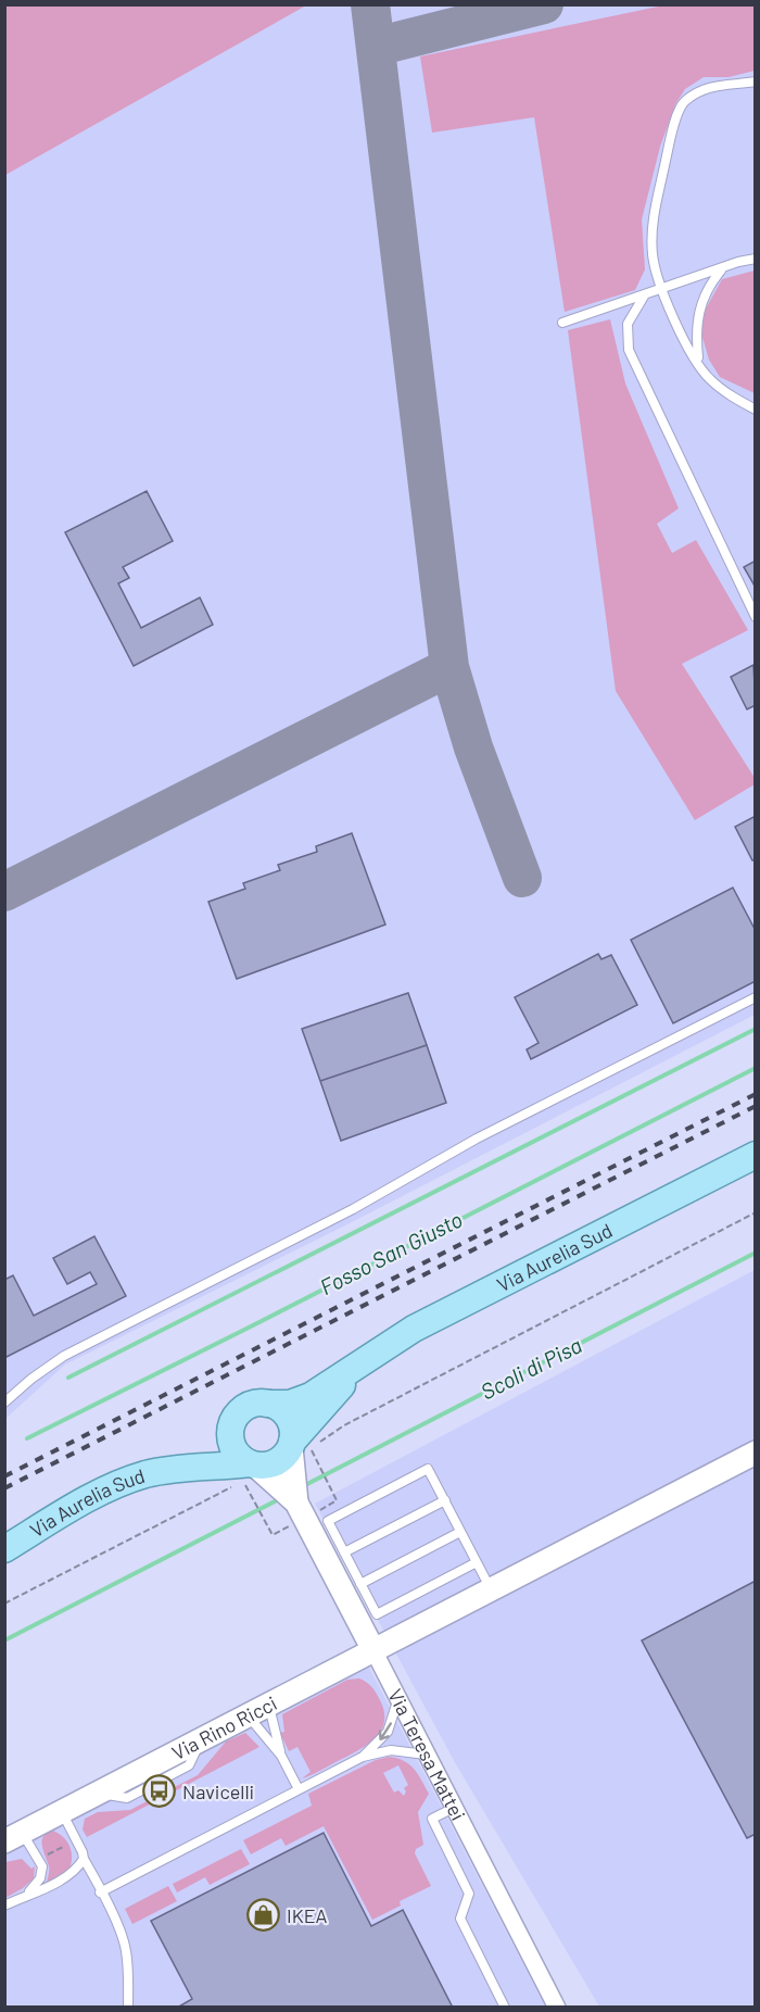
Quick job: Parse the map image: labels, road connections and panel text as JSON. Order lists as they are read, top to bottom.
{
  "streets": {
    "main road": ["Via Aurelia Sud"],
    "street": ["Via Rino Ricci", "Via Teresa Mattei"]
  },
  "crossings": [
    ["Via Rino Ricci", "Via Teresa Mattei"]
  ],
  "water": ["Fosso San Giusto", "Scoli di Pisa"],
  "places": {
    "bus stop": ["Navicelli"],
    "shop": ["IKEA"]
  }
}
